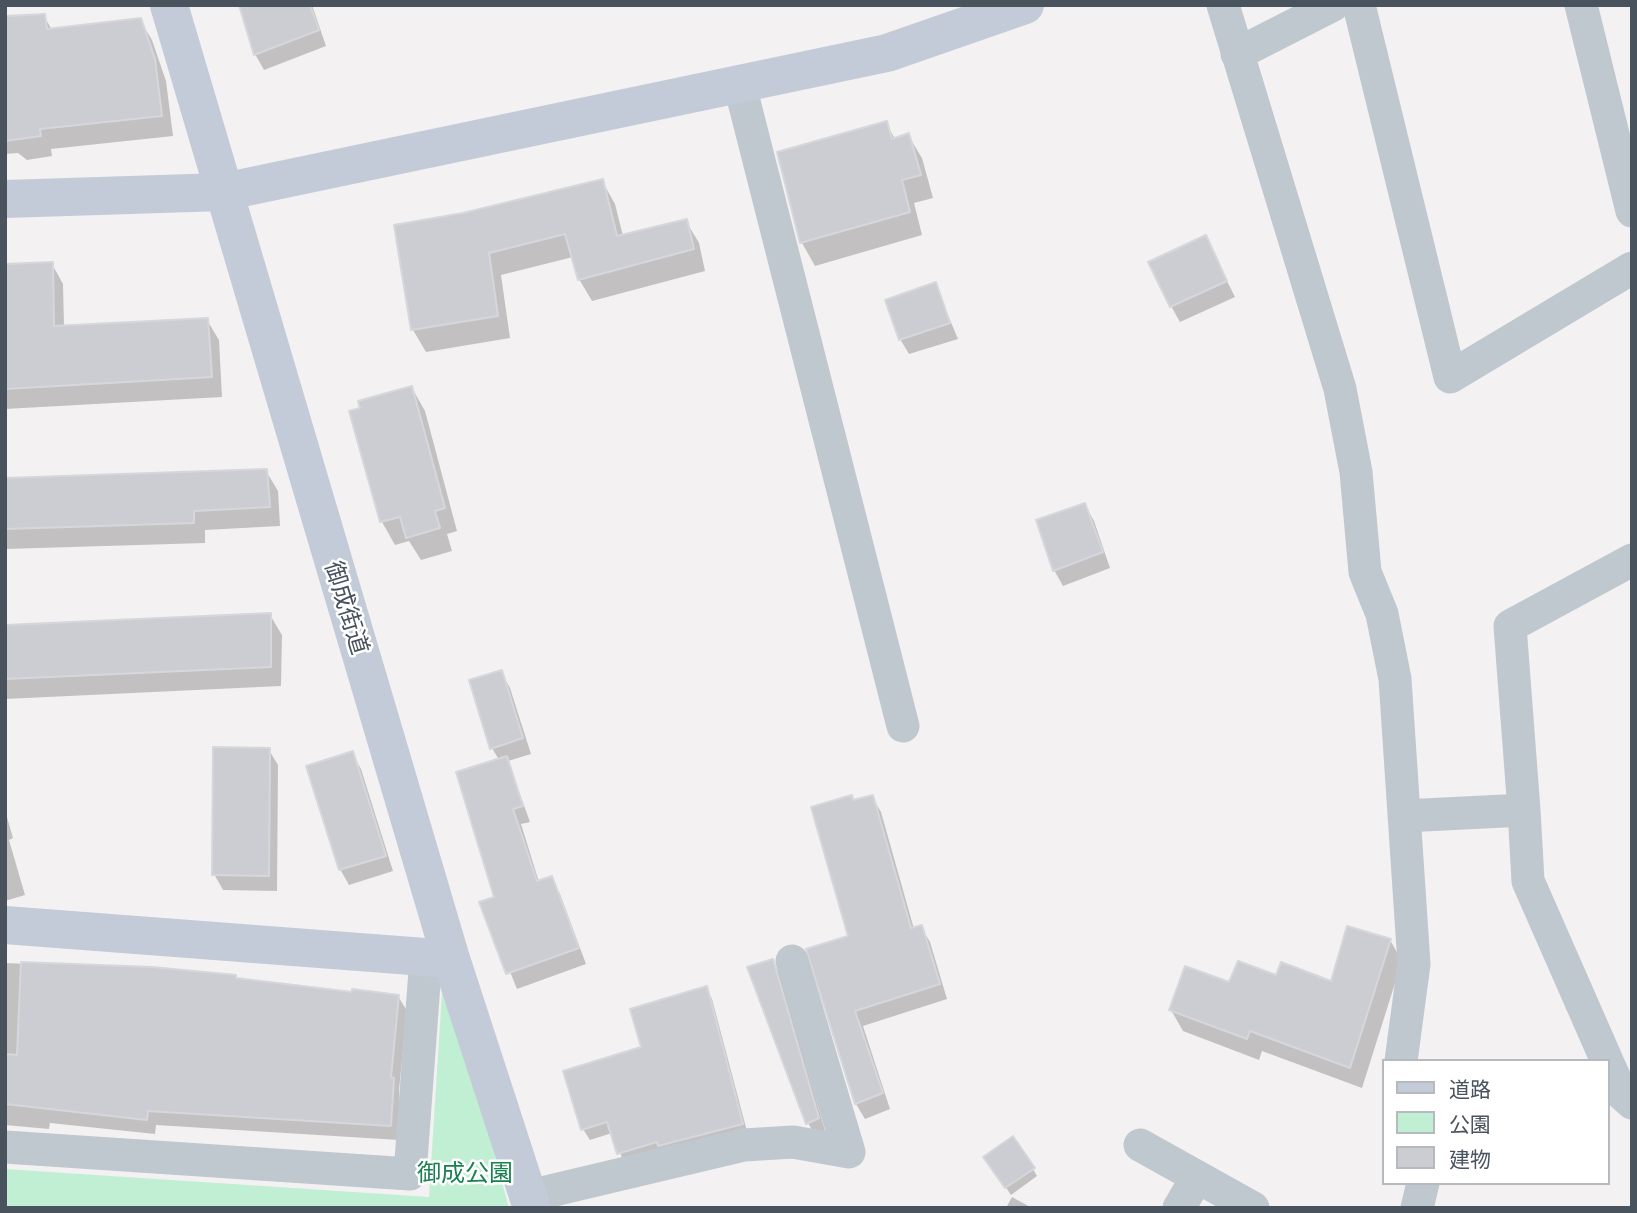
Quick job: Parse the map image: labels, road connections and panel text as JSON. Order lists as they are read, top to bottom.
{
  "streets": {
    "street": ["御成街道"]
  },
  "parks": ["御成公園"],
  "legend": ["道路", "公園", "建物"]
}
